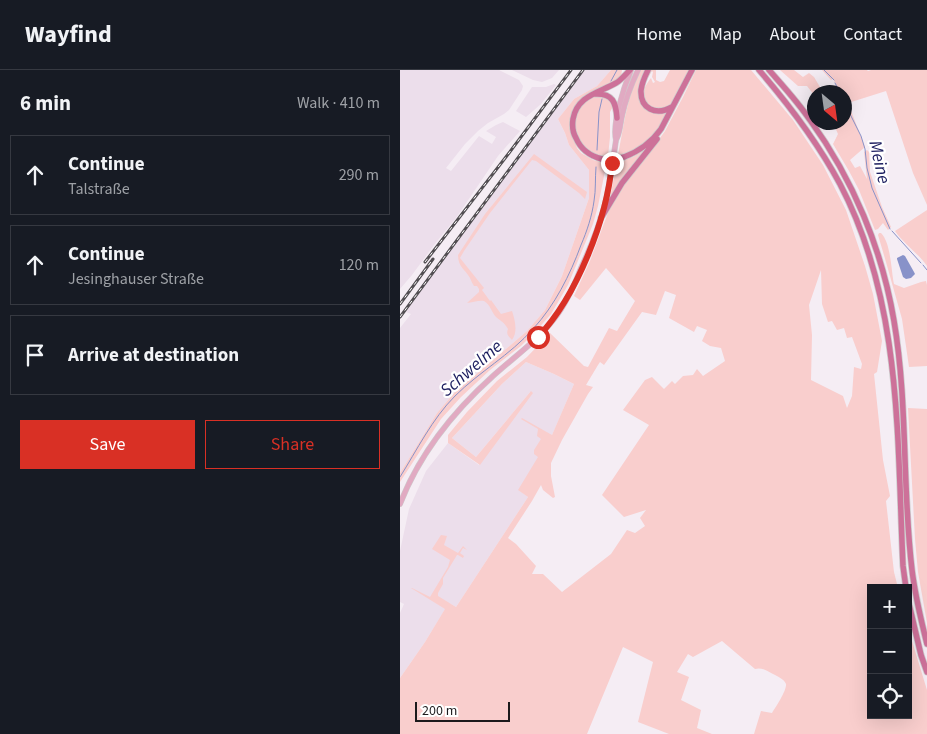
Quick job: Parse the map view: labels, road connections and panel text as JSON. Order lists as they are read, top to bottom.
{
  "water": ["Meine", "Schwelme"],
  "scale_bar": "200 m",
  "north": "bottom right",
  "page": {
    "header": "Wayfind",
    "nav": [
      "Home",
      "Map",
      "About",
      "Contact"
    ],
    "heading": ["6 min", "Walk · 410 m"],
    "list": [
      ["Continue", "Talstraße", "290 m"],
      ["Continue", "Jesinghauser Straße", "120 m"],
      "Arrive at destination"
    ],
    "buttons": ["Save", "Share"],
    "map_buttons": ["+", "−"],
    "scale": "200 m"
  }
}
